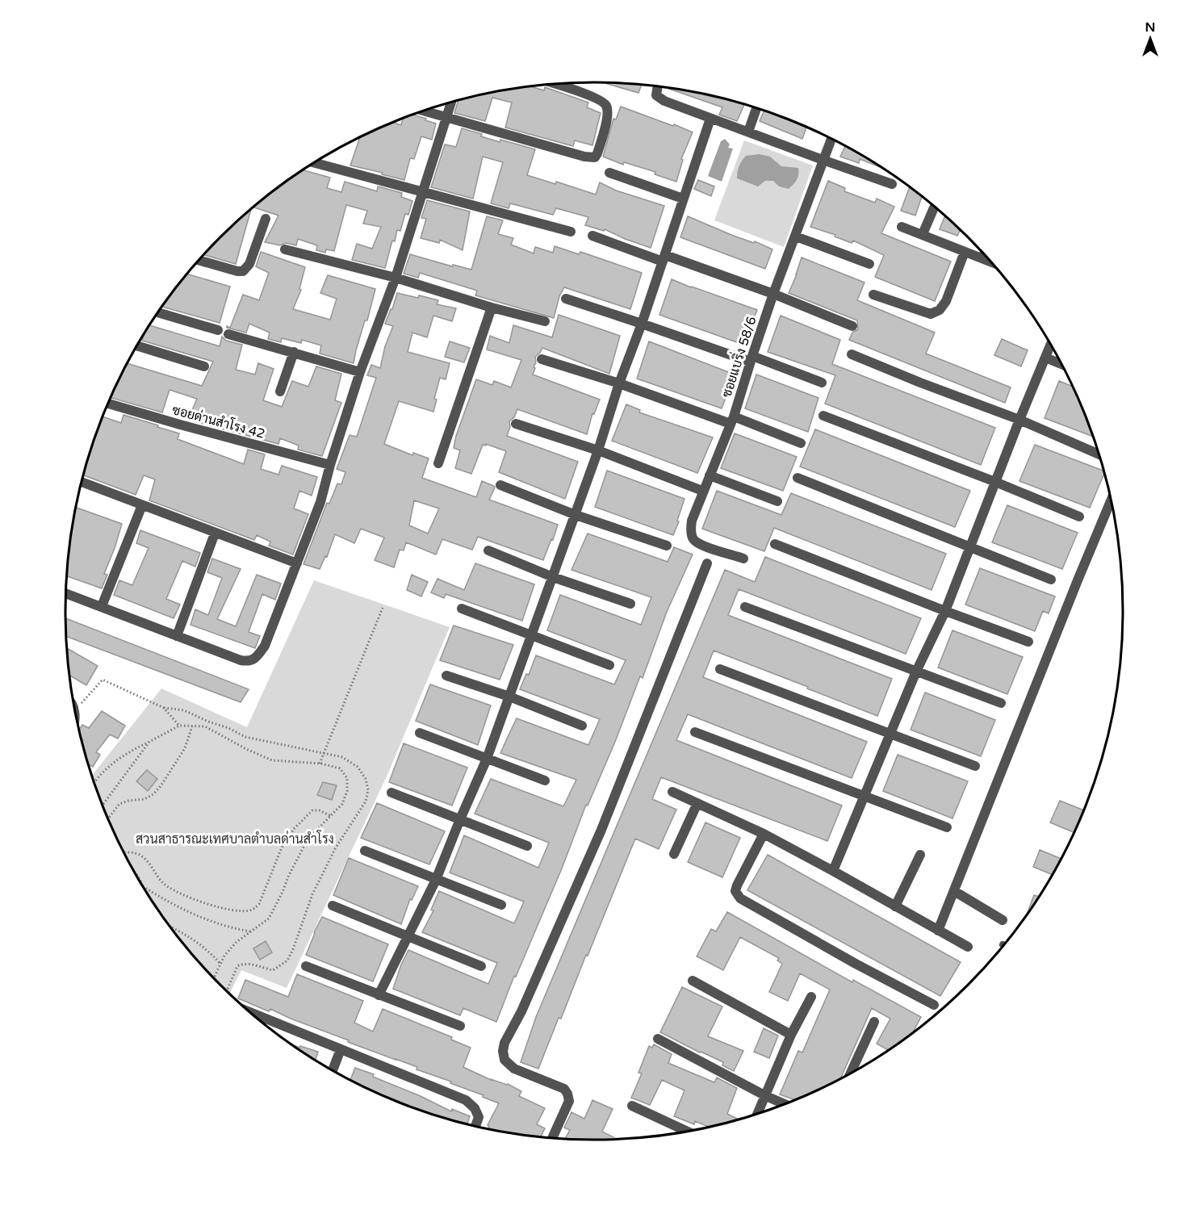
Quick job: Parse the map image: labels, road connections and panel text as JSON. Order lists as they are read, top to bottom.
{
  "streets": {
    "street": ["ซอยแบริ่ง 58/6", "ซอยด่านสำโรง 42"]
  },
  "parks": ["สวนสาธารณะเทศบาลตำบลด่านสำโรง"],
  "north": "top"
}
